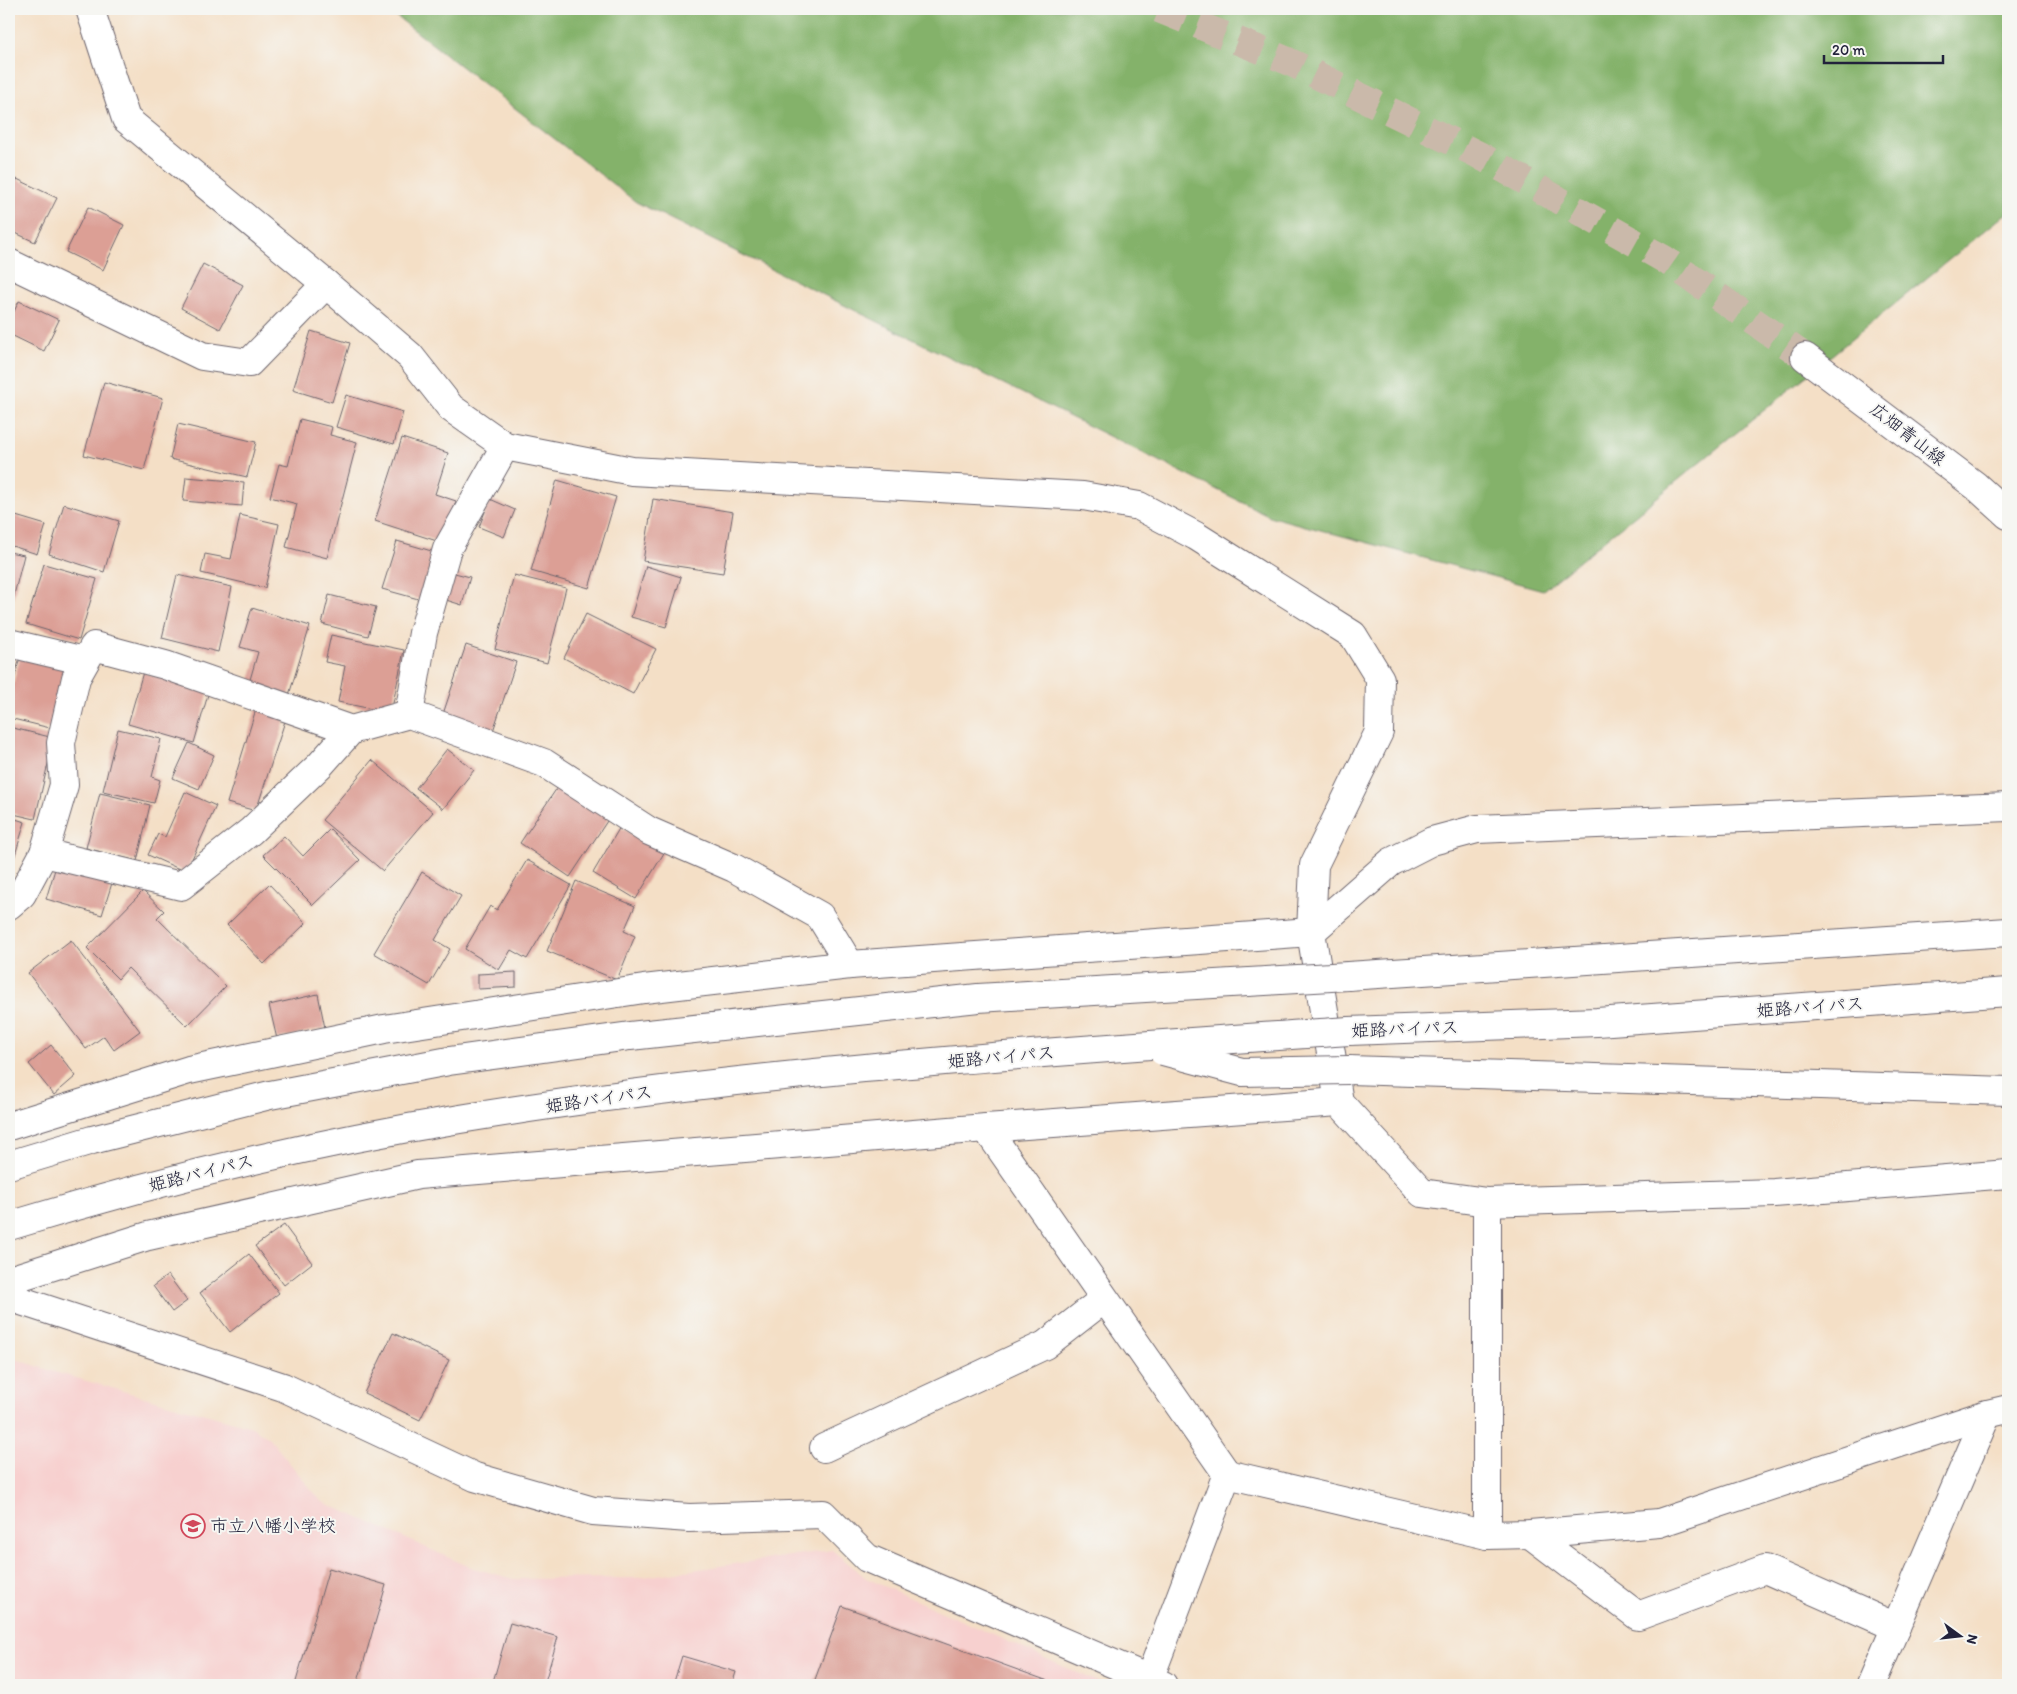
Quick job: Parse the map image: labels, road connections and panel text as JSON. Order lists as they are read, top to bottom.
{
  "streets": {
    "main road": ["広畑青山線", "姫路バイパス"]
  },
  "places": {
    "school or university": ["市立八幡小学校"]
  },
  "scale_bar": "20 m",
  "north": "right"
}
